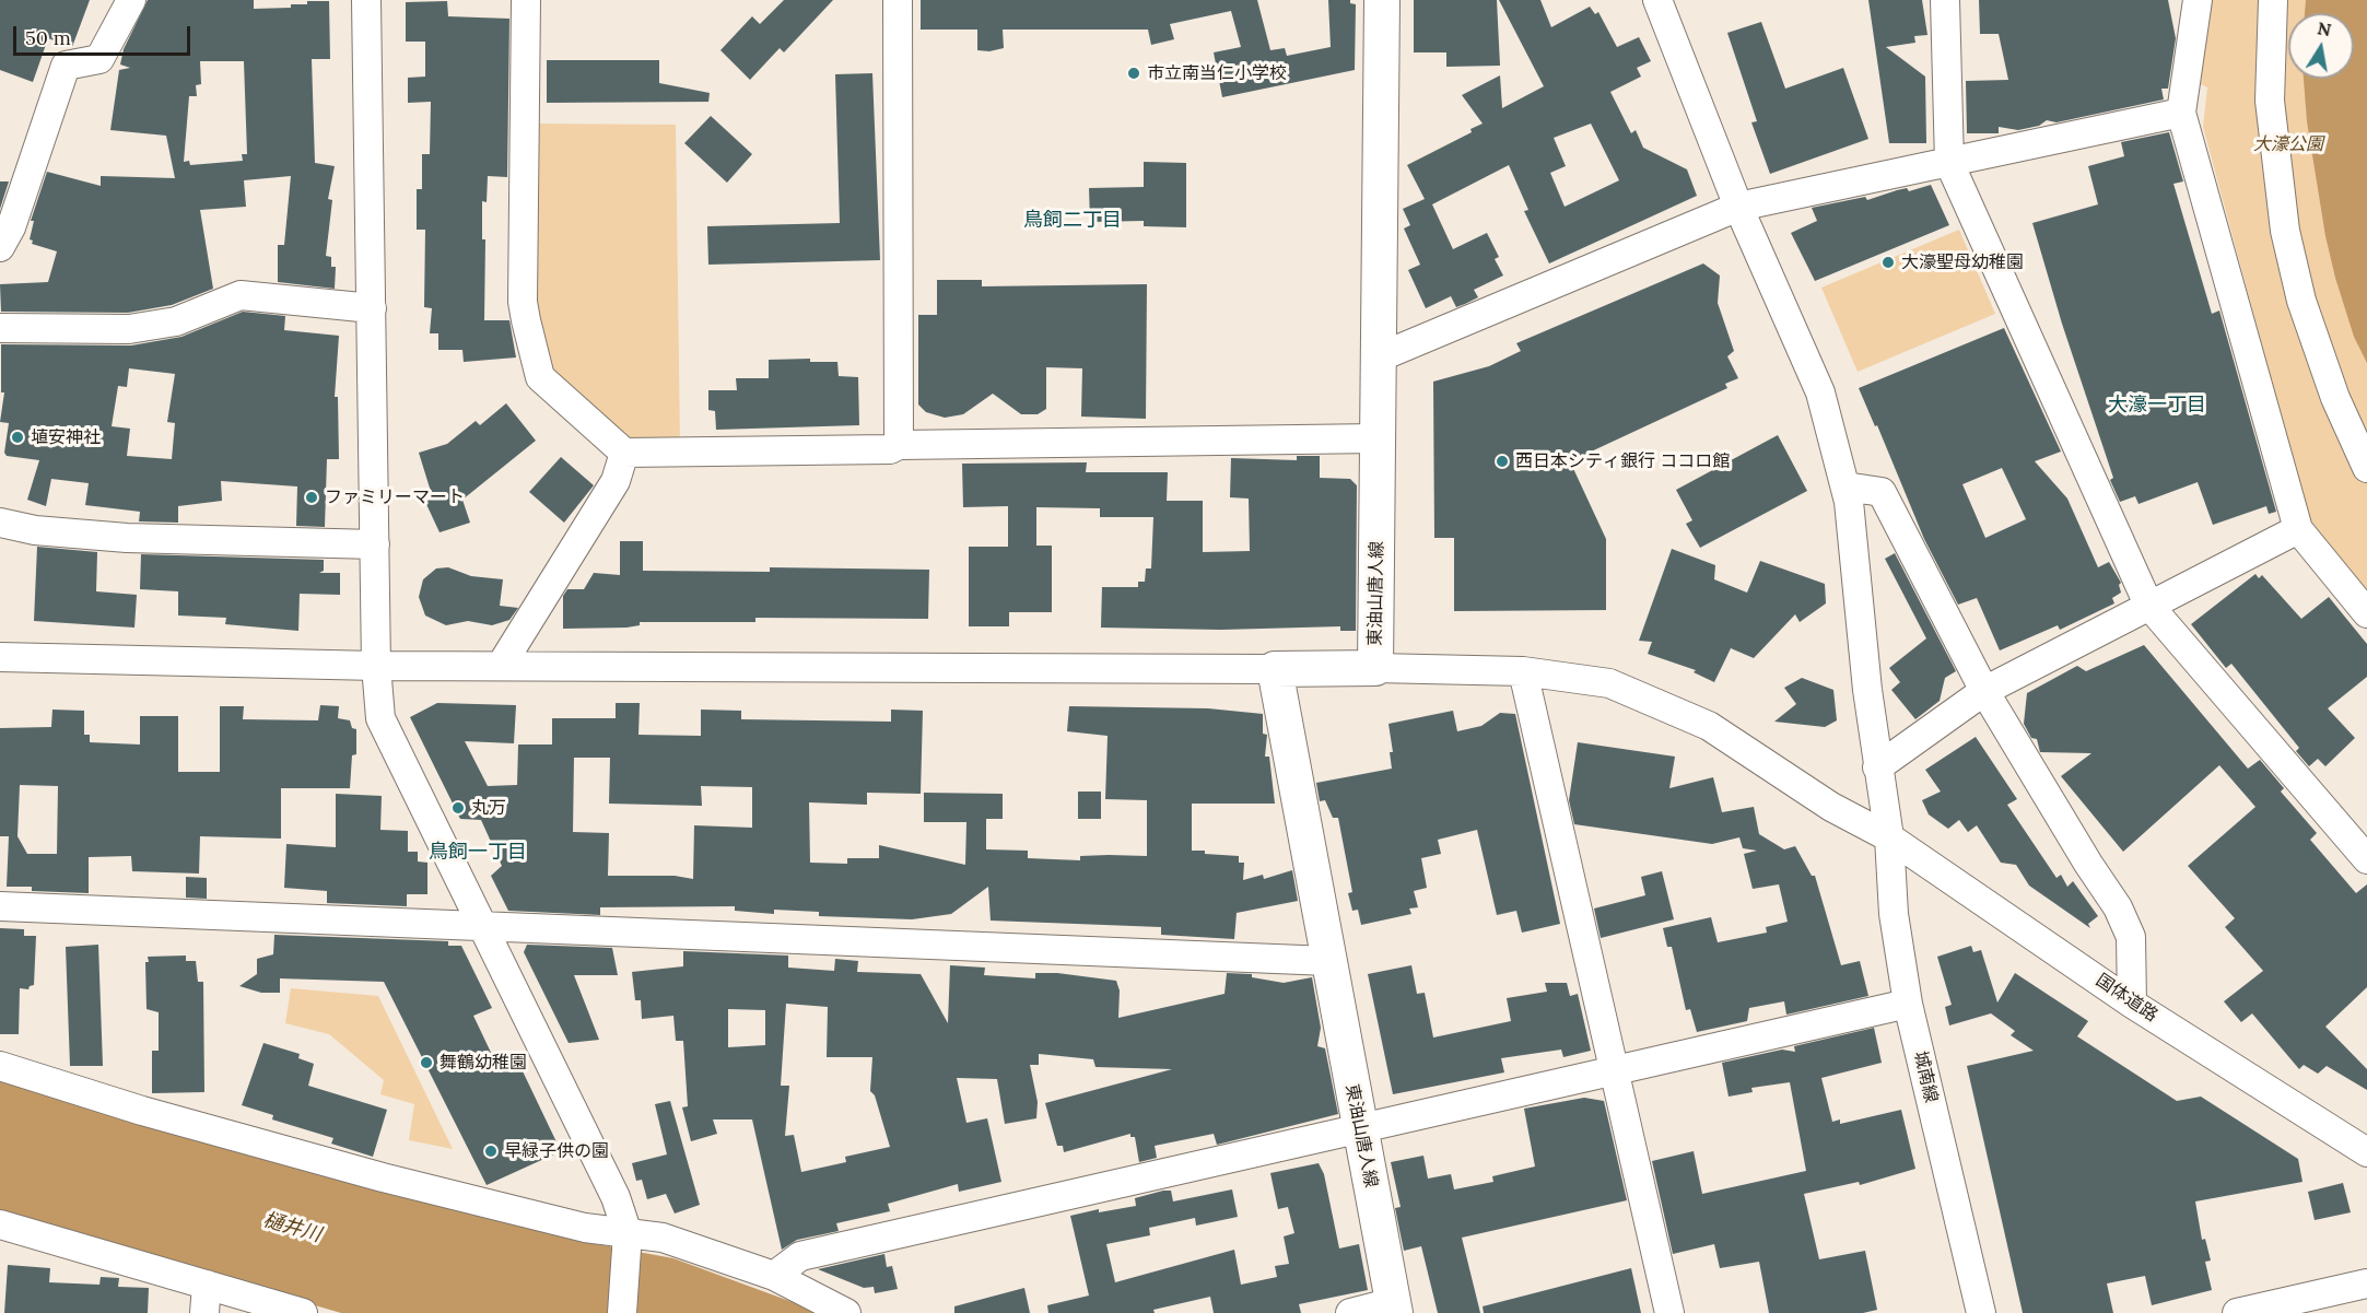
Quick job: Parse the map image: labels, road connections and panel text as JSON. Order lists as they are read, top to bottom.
{
  "streets": {
    "main road": ["東油山唐人線"],
    "street": ["国体道路", "城南線"]
  },
  "crossings": [
    ["東油山唐人線", "国体道路"],
    ["国体道路", "城南線"]
  ],
  "districts": ["鳥飼二丁目", "大濠一丁目", "鳥飼一丁目"],
  "water": ["樋井川"],
  "parks": ["大濠公園"],
  "places": [
    "市立南当仁小学校",
    "大濠聖母幼稚園",
    "埴安神社",
    "西日本シティ銀行 ココロ館",
    "ファミリーマート",
    "丸万",
    "舞鶴幼稚園",
    "早緑子供の園"
  ],
  "scale_bar": "50 m",
  "north": "top"
}
